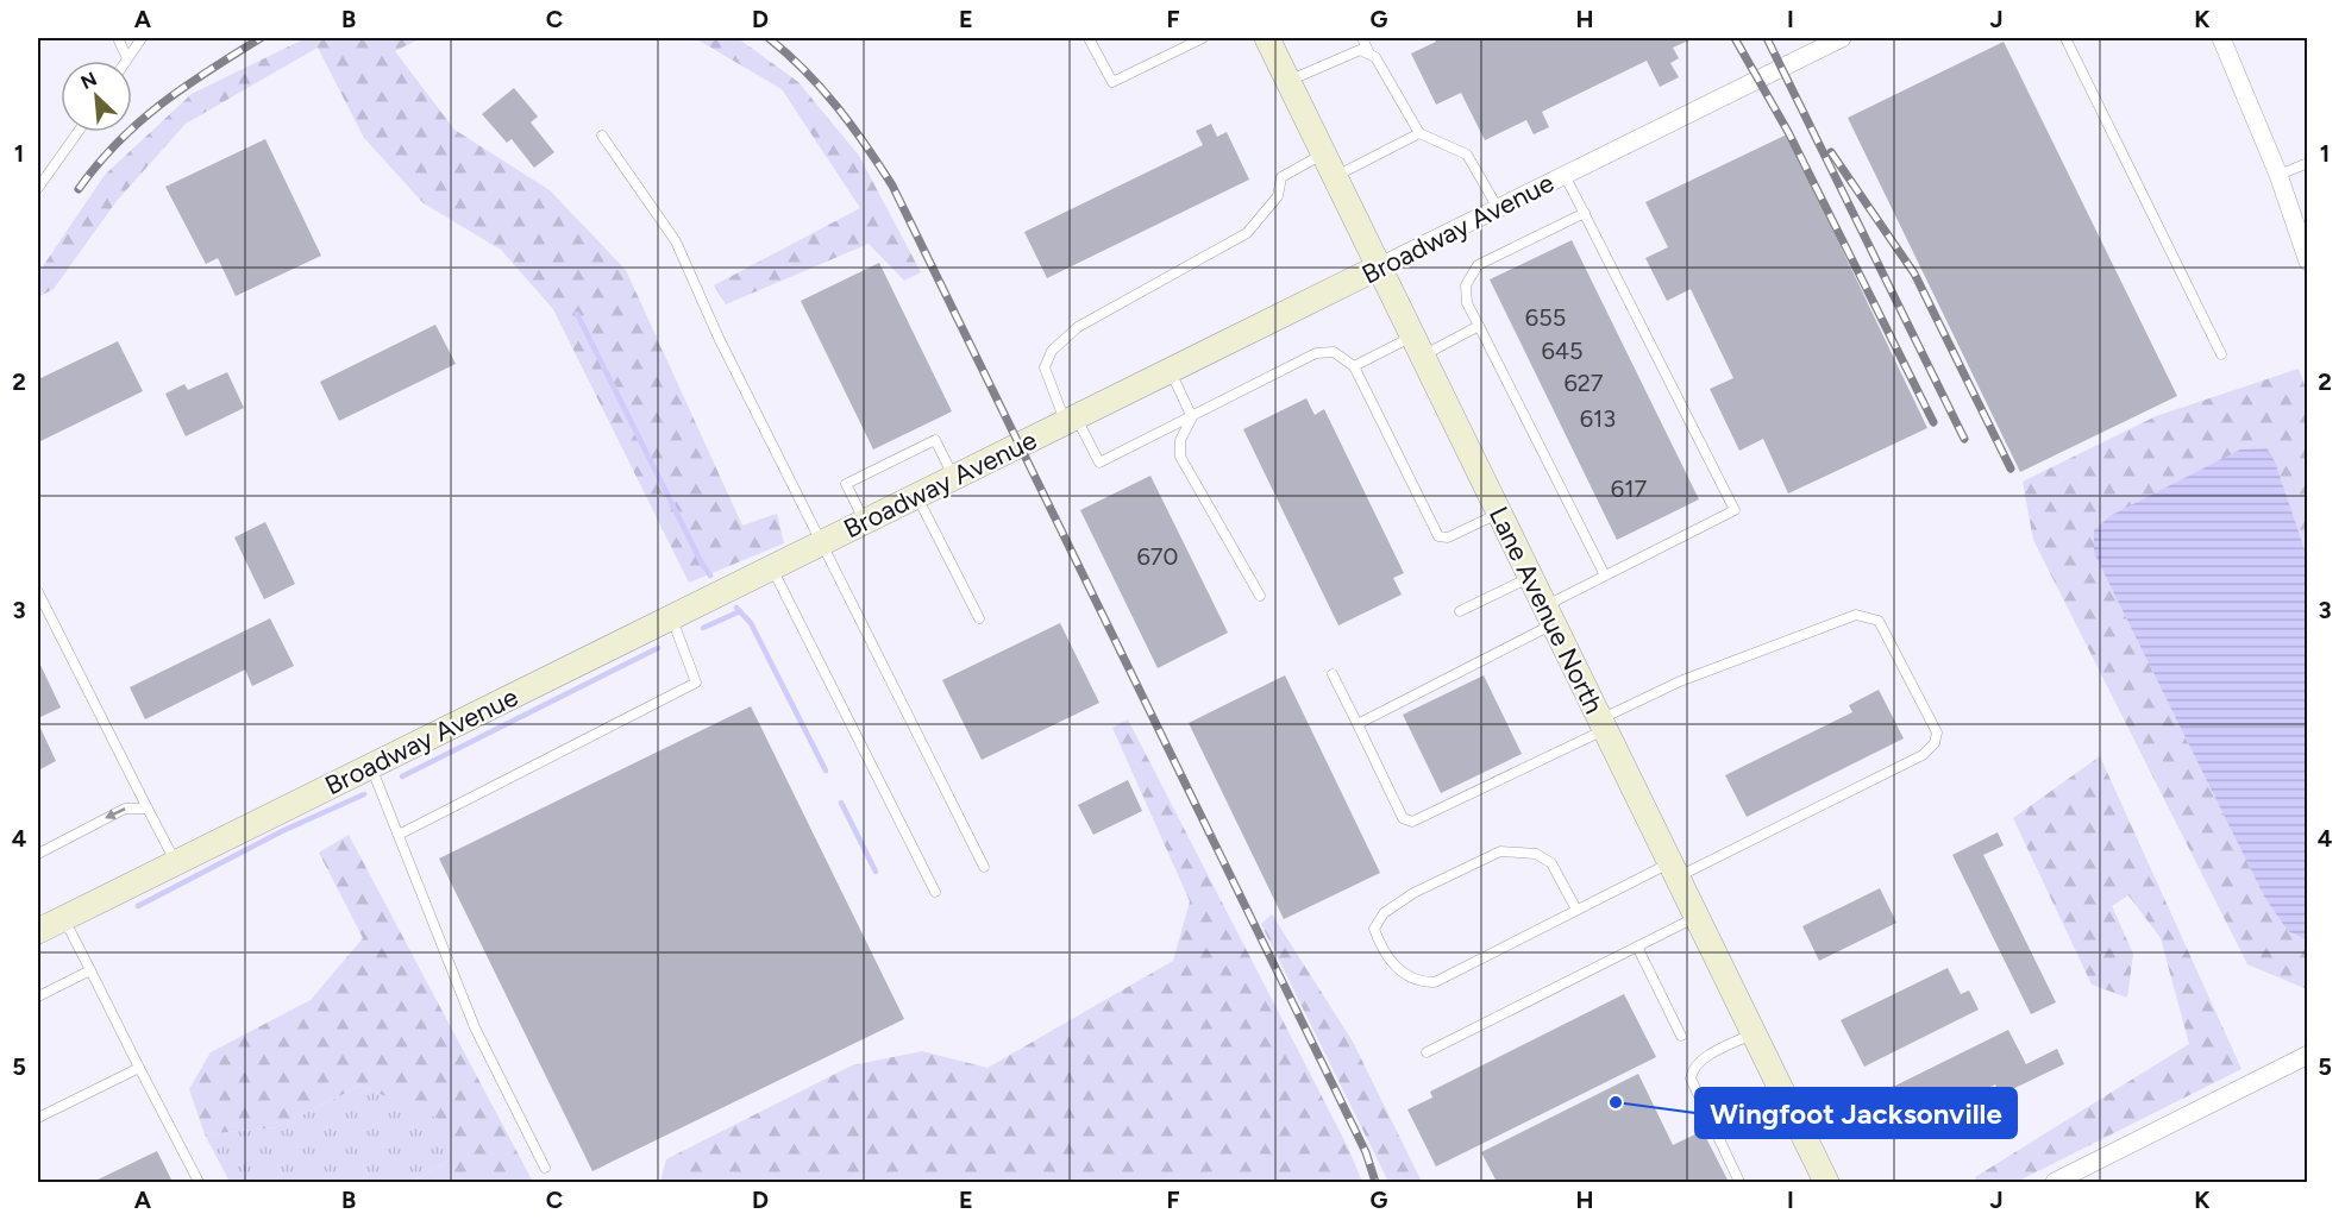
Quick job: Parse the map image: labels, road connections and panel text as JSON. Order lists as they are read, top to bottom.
{
  "streets": {
    "street": ["Broadway Avenue", "Lane Avenue North"]
  },
  "crossings": [
    ["Broadway Avenue", "Lane Avenue North"]
  ],
  "places": ["Wingfoot Jacksonville"],
  "house_numbers": [
    "655",
    "645",
    "627",
    "613",
    "617",
    "670"
  ],
  "north": "top left",
  "grid": {
    "columns": [
      "A",
      "B",
      "C",
      "D",
      "E",
      "F",
      "G",
      "H",
      "I",
      "J",
      "K"
    ],
    "rows": [
      "1",
      "2",
      "3",
      "4",
      "5"
    ]
  }
}
